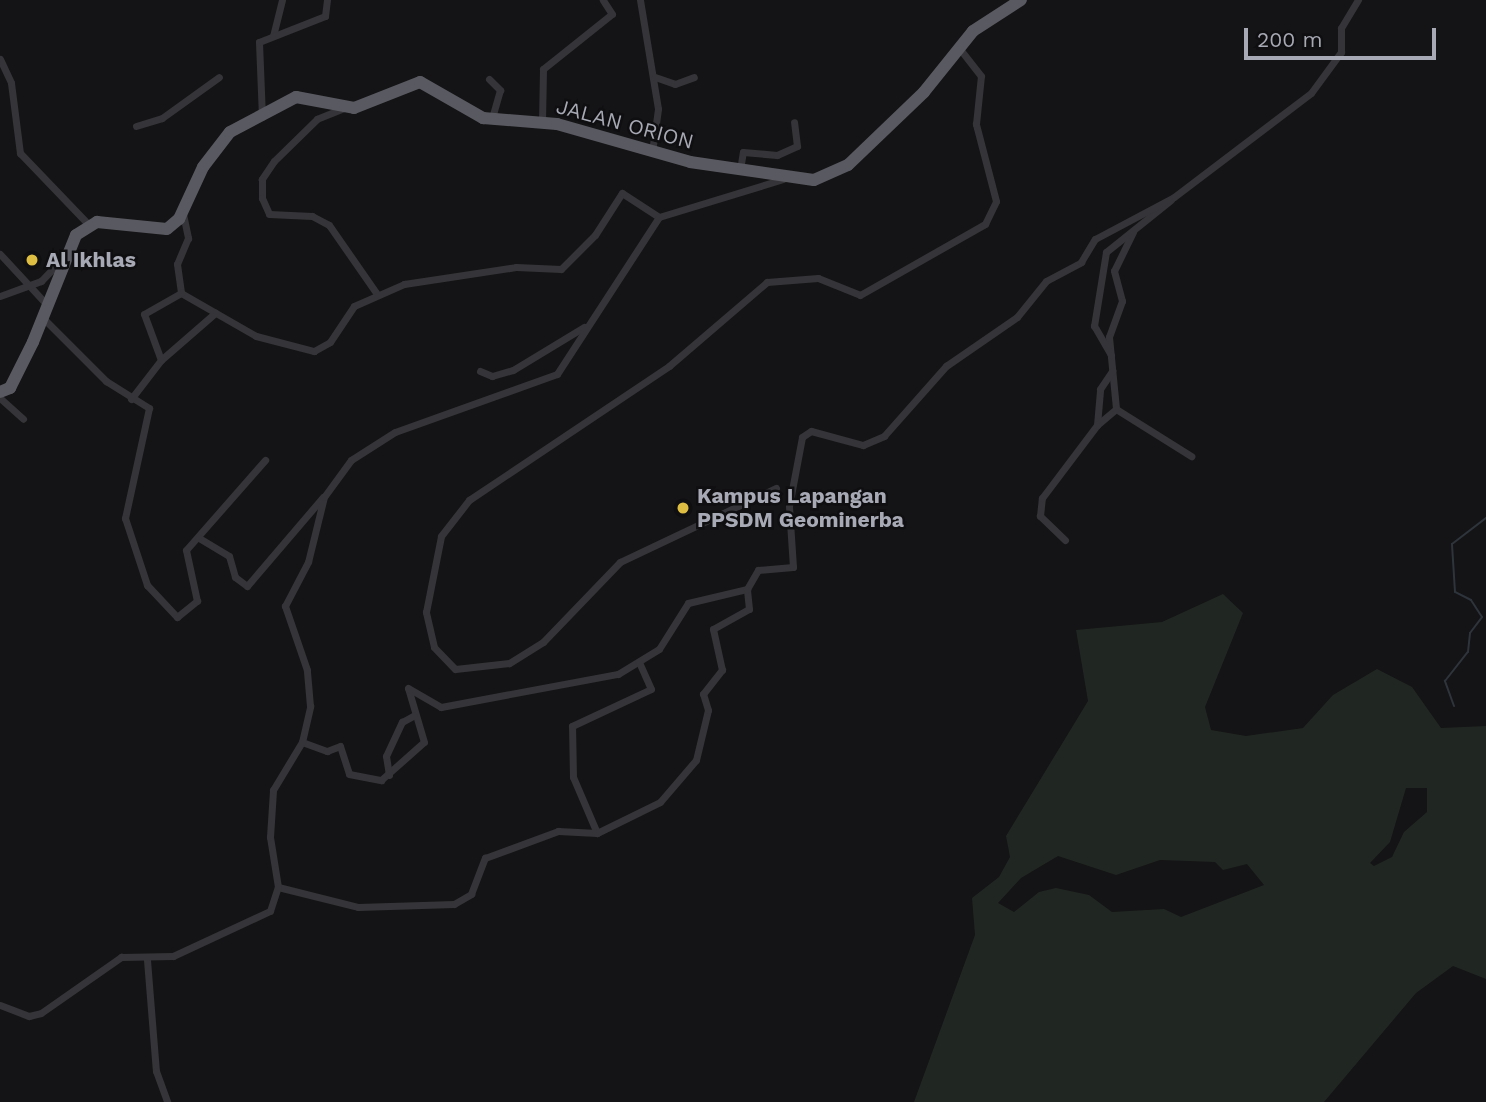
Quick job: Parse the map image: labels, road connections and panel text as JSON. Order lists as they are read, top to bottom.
{
  "streets": {
    "highway": ["JALAN ORION"]
  },
  "places": ["Al Ikhlas", "Kampus Lapangan PPSDM Geominerba"],
  "scale_bar": "200 m"
}
